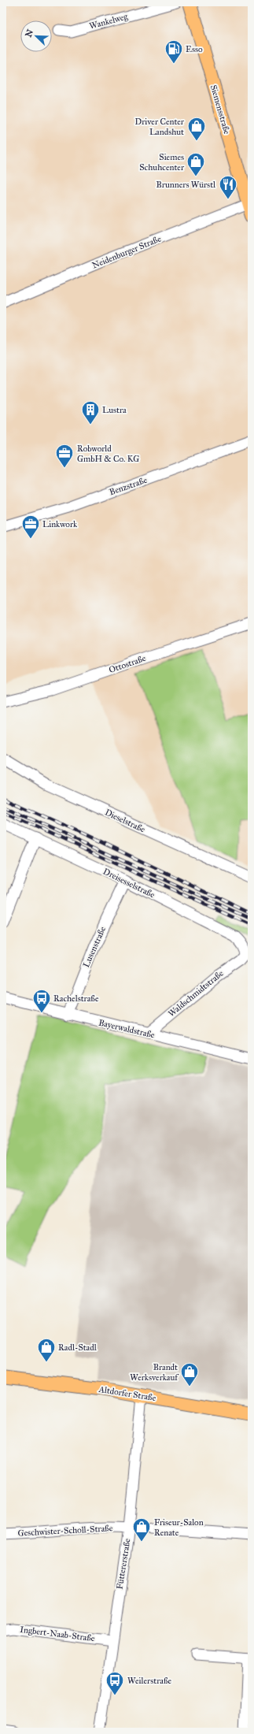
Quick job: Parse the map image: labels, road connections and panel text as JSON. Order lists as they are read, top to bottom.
{
  "streets": {
    "main road": ["Siemensstraße", "Altdorfer Straße"],
    "street": [
      "Wankelweg",
      "Neidenburger Straße",
      "Benzstraße",
      "Ottostraße",
      "Dieselstraße",
      "Dreisesselstraße",
      "Lusenstraße",
      "Waldschmidtstraße",
      "Bayerwaldstraße",
      "Geschwister-Scholl-Straße",
      "Füttererstraße",
      "Ingbert-Naab-Straße"
    ]
  },
  "crossings": [
    ["Siemensstraße", "Neidenburger Straße"],
    ["Dreisesselstraße", "Lusenstraße"],
    ["Dreisesselstraße", "Waldschmidtstraße"],
    ["Lusenstraße", "Bayerwaldstraße"],
    ["Waldschmidtstraße", "Bayerwaldstraße"],
    ["Altdorfer Straße", "Füttererstraße"],
    ["Geschwister-Scholl-Straße", "Füttererstraße"],
    ["Füttererstraße", "Ingbert-Naab-Straße"]
  ],
  "places": {
    "fuel station": ["Esso"],
    "shop": [
      "Driver Center Landshut",
      "Siemes Schuhcenter",
      "Radl-Stadl",
      "Brandt Werksverkauf",
      "Friseur-Salon Renate"
    ],
    "restaurant": ["Brunners Würstl"],
    "building": ["Lustra"],
    "office": ["Robworld GmbH & Co. KG", "Linkwork"],
    "bus stop": ["Rachelstraße", "Weilerstraße"]
  },
  "north": "top left"
}
